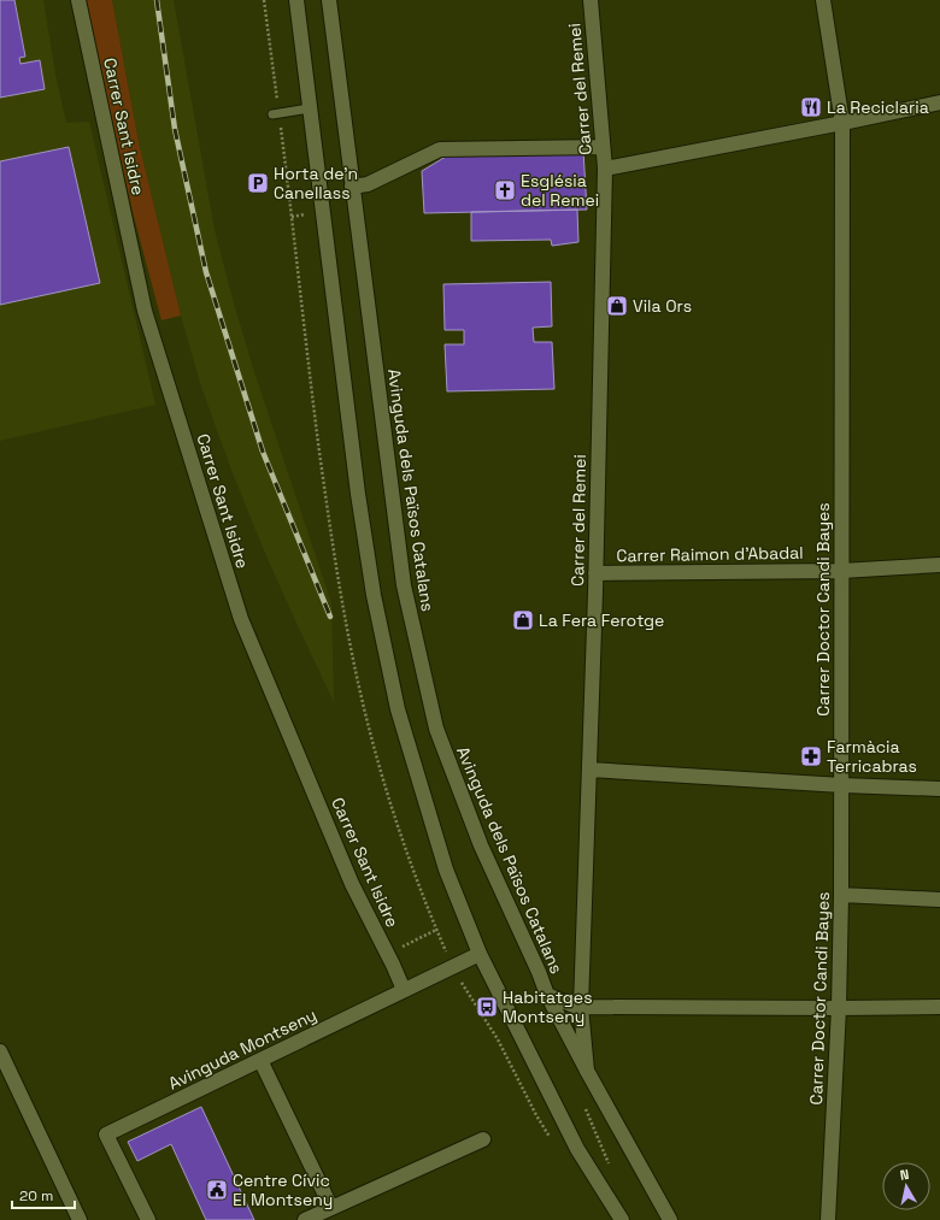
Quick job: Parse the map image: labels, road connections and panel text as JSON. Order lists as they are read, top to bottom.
{
  "streets": {
    "street": [
      "Carrer del Remei",
      "Carrer Sant Isidre",
      "Avinguda dels Països Catalans",
      "Carrer Raimon d'Abadal",
      "Carrer Doctor Candi Bayes",
      "Avinguda Montseny"
    ]
  },
  "crossings": [
    ["Carrer del Remei", "Avinguda dels Països Catalans"],
    ["Carrer del Remei", "Carrer Raimon d'Abadal"],
    ["Carrer Sant Isidre", "Avinguda Montseny"],
    ["Carrer Raimon d'Abadal", "Carrer Doctor Candi Bayes"]
  ],
  "places": {
    "restaurant": ["La Reciclaria"],
    "parking": ["Horta de'n Canellass"],
    "church": ["Església del Remei"],
    "shop": ["Vila Ors", "La Fera Ferotge"],
    "pharmacy": ["Farmàcia Terricabras"],
    "bus stop": ["Habitatges Montseny"],
    "public building": ["Centre Cívic El Montseny"]
  },
  "scale_bar": "20 m",
  "north": "top"
}
